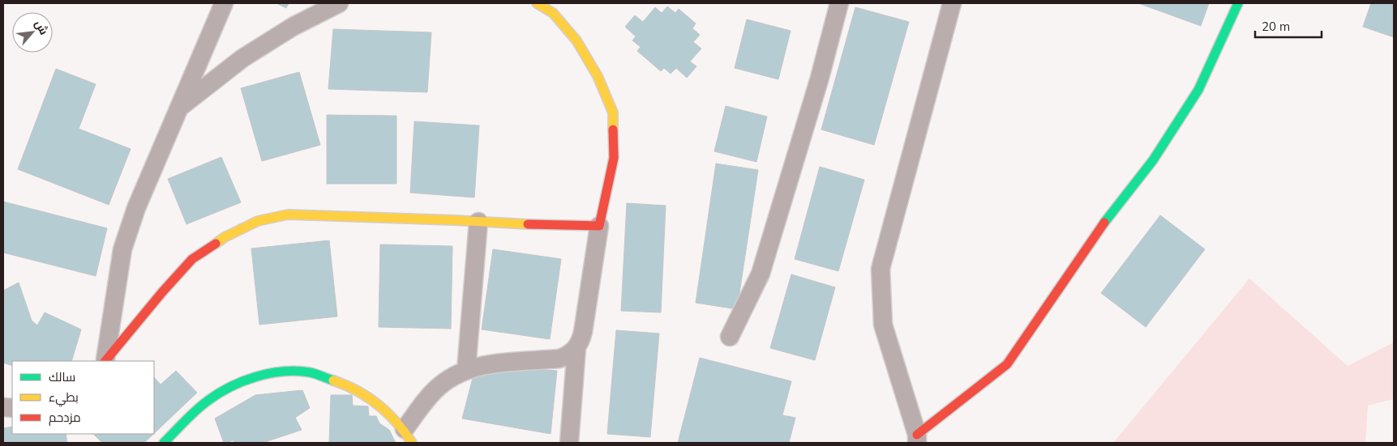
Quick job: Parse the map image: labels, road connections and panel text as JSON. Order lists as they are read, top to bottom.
{
  "legend": ["سالك", "بطيء", "مزدحم"],
  "scale_bar": "20 m",
  "north": "top right"
}
